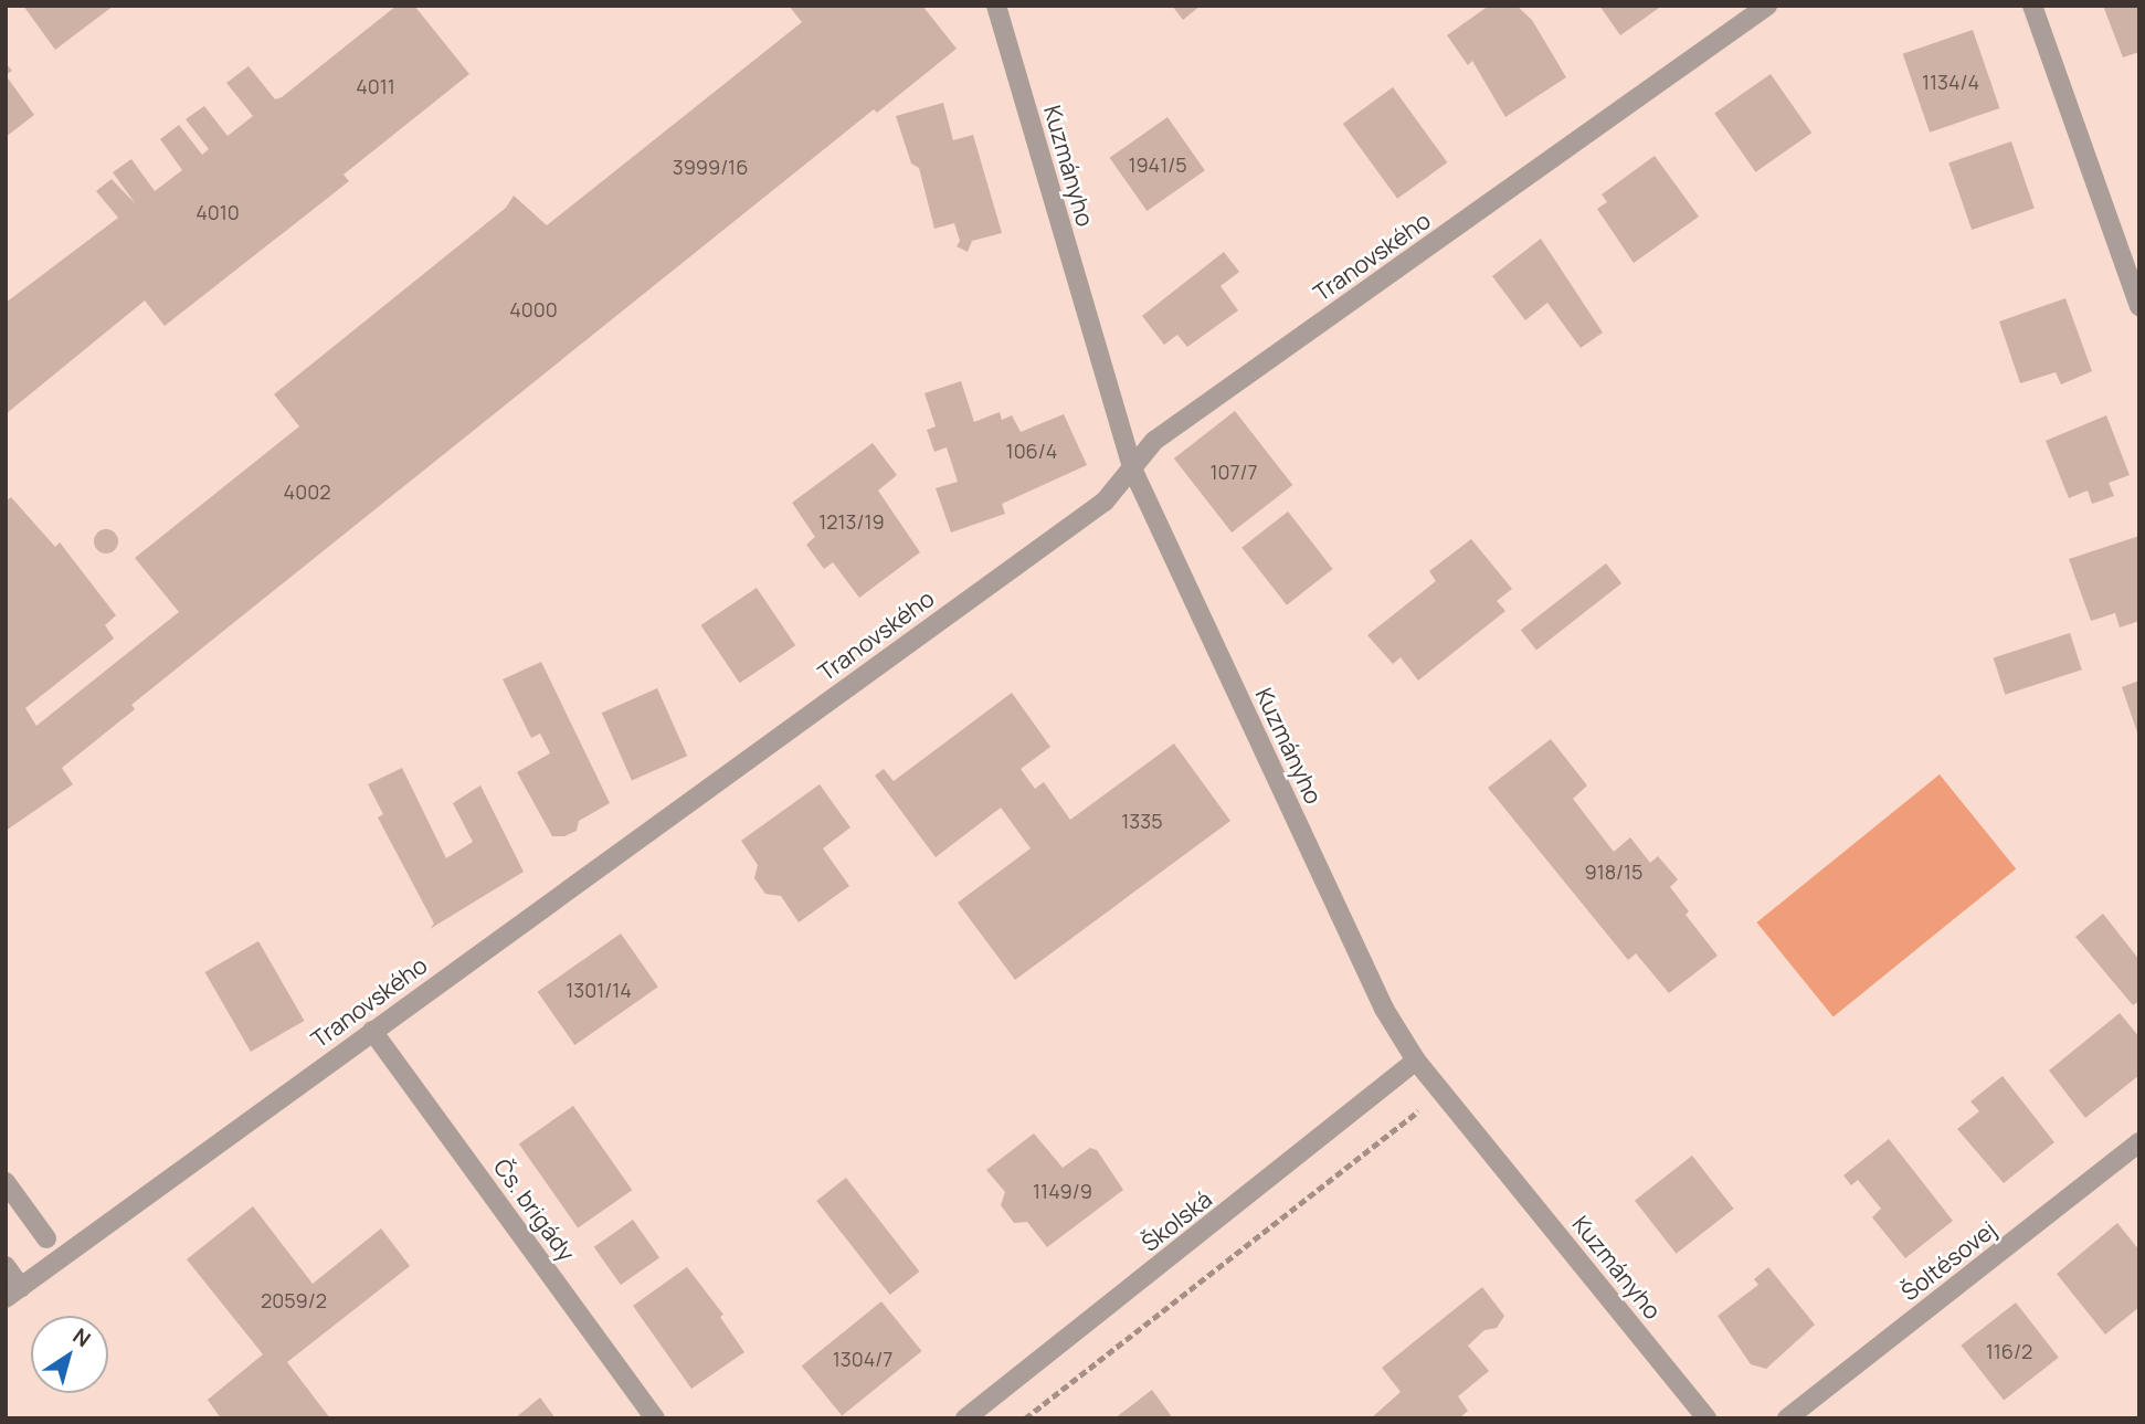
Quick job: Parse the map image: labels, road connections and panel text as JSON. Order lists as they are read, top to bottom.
{
  "streets": {
    "street": [
      "Kuzmányho",
      "Tranovského",
      "Čs. brigády",
      "Školská",
      "Šoltésovej"
    ]
  },
  "crossings": [
    ["Kuzmányho", "Tranovského"],
    ["Kuzmányho", "Školská"],
    ["Tranovského", "Čs. brigády"]
  ],
  "house_numbers": [
    "1134/4",
    "4011",
    "1941/5",
    "3999/16",
    "4010",
    "4000",
    "106/4",
    "107/7",
    "4002",
    "1213/19",
    "1335",
    "918/15",
    "1301/14",
    "1149/9",
    "2059/2",
    "116/2",
    "1304/7"
  ],
  "north": "top right"
}
